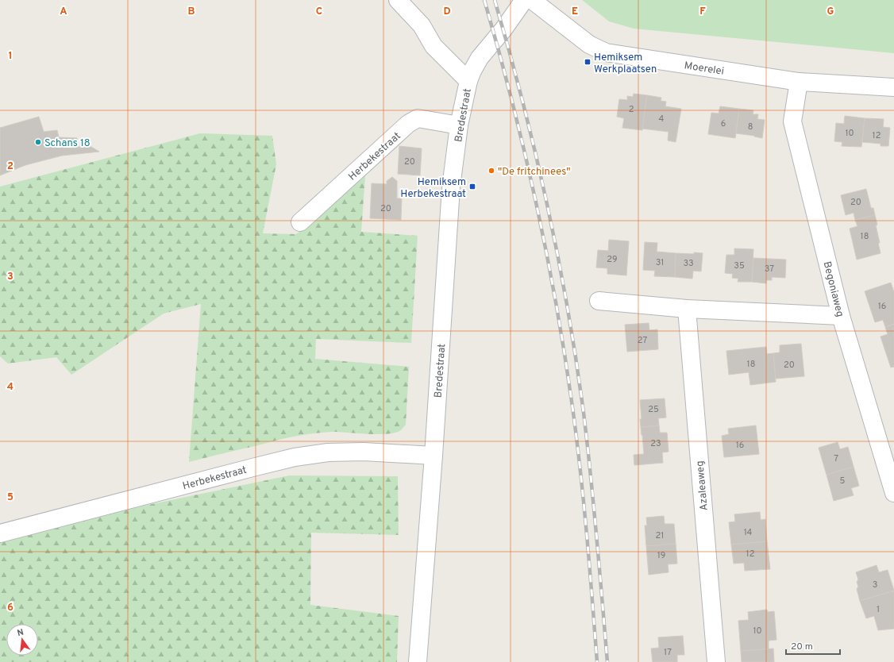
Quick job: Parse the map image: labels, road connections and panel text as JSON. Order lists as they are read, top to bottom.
{
  "streets": {
    "street": [
      "Moerelei",
      "Bredestraat",
      "Herbekestraat",
      "Begoniaweg",
      "Azaleaweg"
    ]
  },
  "crossings": [
    ["Moerelei", "Begoniaweg"],
    ["Bredestraat", "Herbekestraat"]
  ],
  "places": {
    "transit": ["Hemiksem Werkplaatsen", "Hemiksem Herbekestraat"],
    "other": ["Schans 18", "\"De fritchinees\""]
  },
  "house_numbers": [
    "2",
    "4",
    "6",
    "8",
    "10",
    "12",
    "20",
    "20",
    "20",
    "18",
    "29",
    "31",
    "33",
    "35",
    "37",
    "16",
    "27",
    "18",
    "20",
    "25",
    "23",
    "16",
    "7",
    "5",
    "14",
    "21",
    "12",
    "19",
    "3",
    "1",
    "10",
    "17"
  ],
  "scale_bar": "20 m",
  "north": "top",
  "grid": {
    "columns": [
      "A",
      "B",
      "C",
      "D",
      "E",
      "F",
      "G"
    ],
    "rows": [
      "1",
      "2",
      "3",
      "4",
      "5",
      "6"
    ]
  }
}
